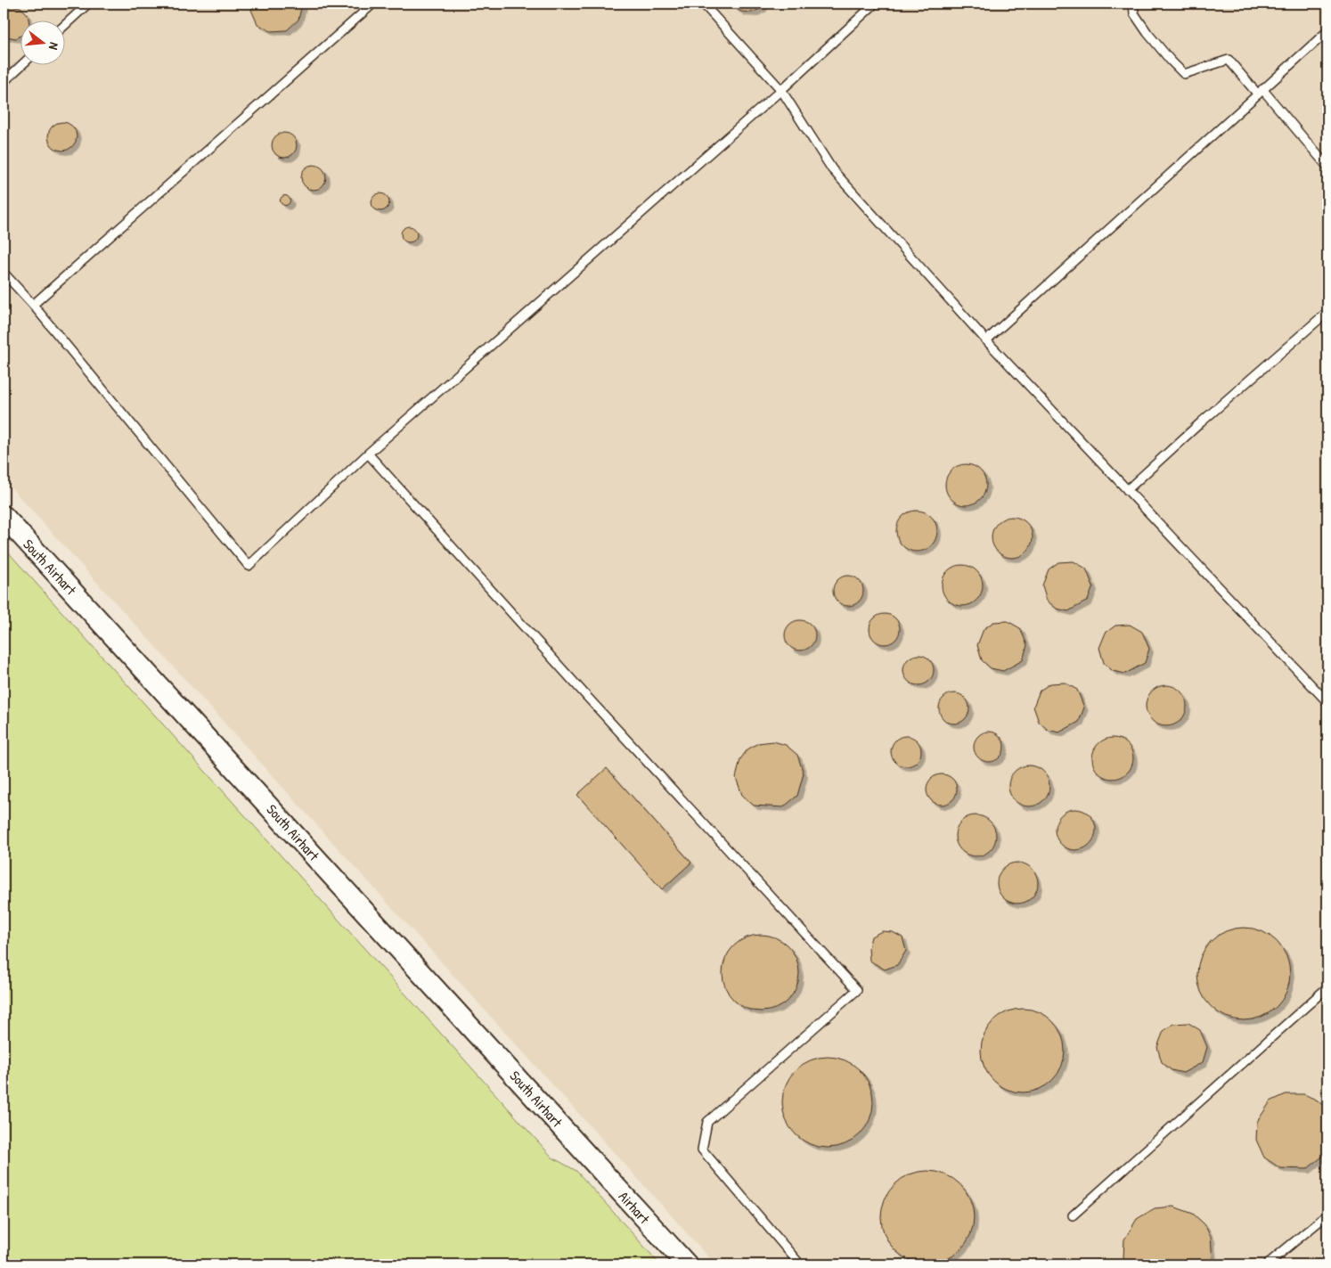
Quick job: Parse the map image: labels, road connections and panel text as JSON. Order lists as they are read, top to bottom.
{
  "streets": {
    "street": ["South Airhart", "Airhart"]
  },
  "crossings": [
    ["South Airhart", "Airhart"]
  ],
  "north": "right"
}
